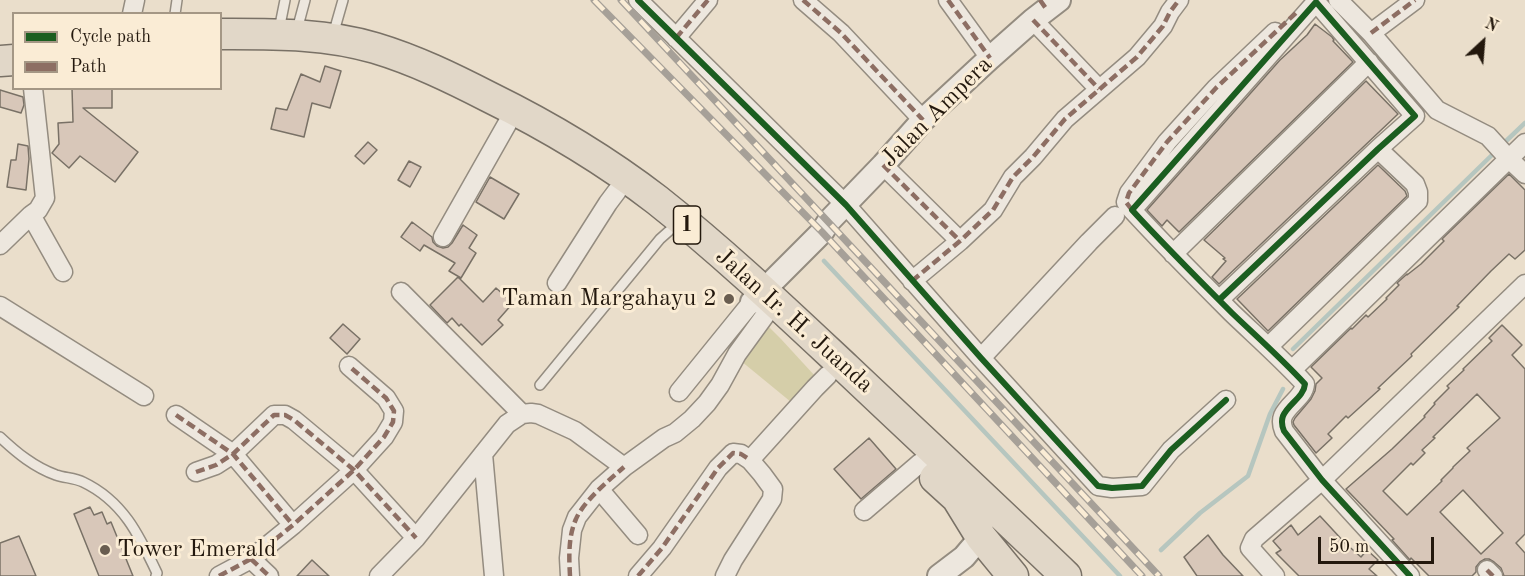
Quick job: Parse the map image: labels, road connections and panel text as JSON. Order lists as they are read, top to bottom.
{
  "streets": {
    "highway": ["1", "Jalan Ir. H. Juanda"],
    "street": ["Jalan Ampera"]
  },
  "crossings": [
    ["Jalan Ampera", "Jalan Ir. H. Juanda"],
    ["1", "Jalan Ir. H. Juanda"]
  ],
  "places": ["Taman Margahayu 2", "Tower Emerald"],
  "legend": ["Cycle path", "Path"],
  "scale_bar": "50 m",
  "north": "top right"
}
